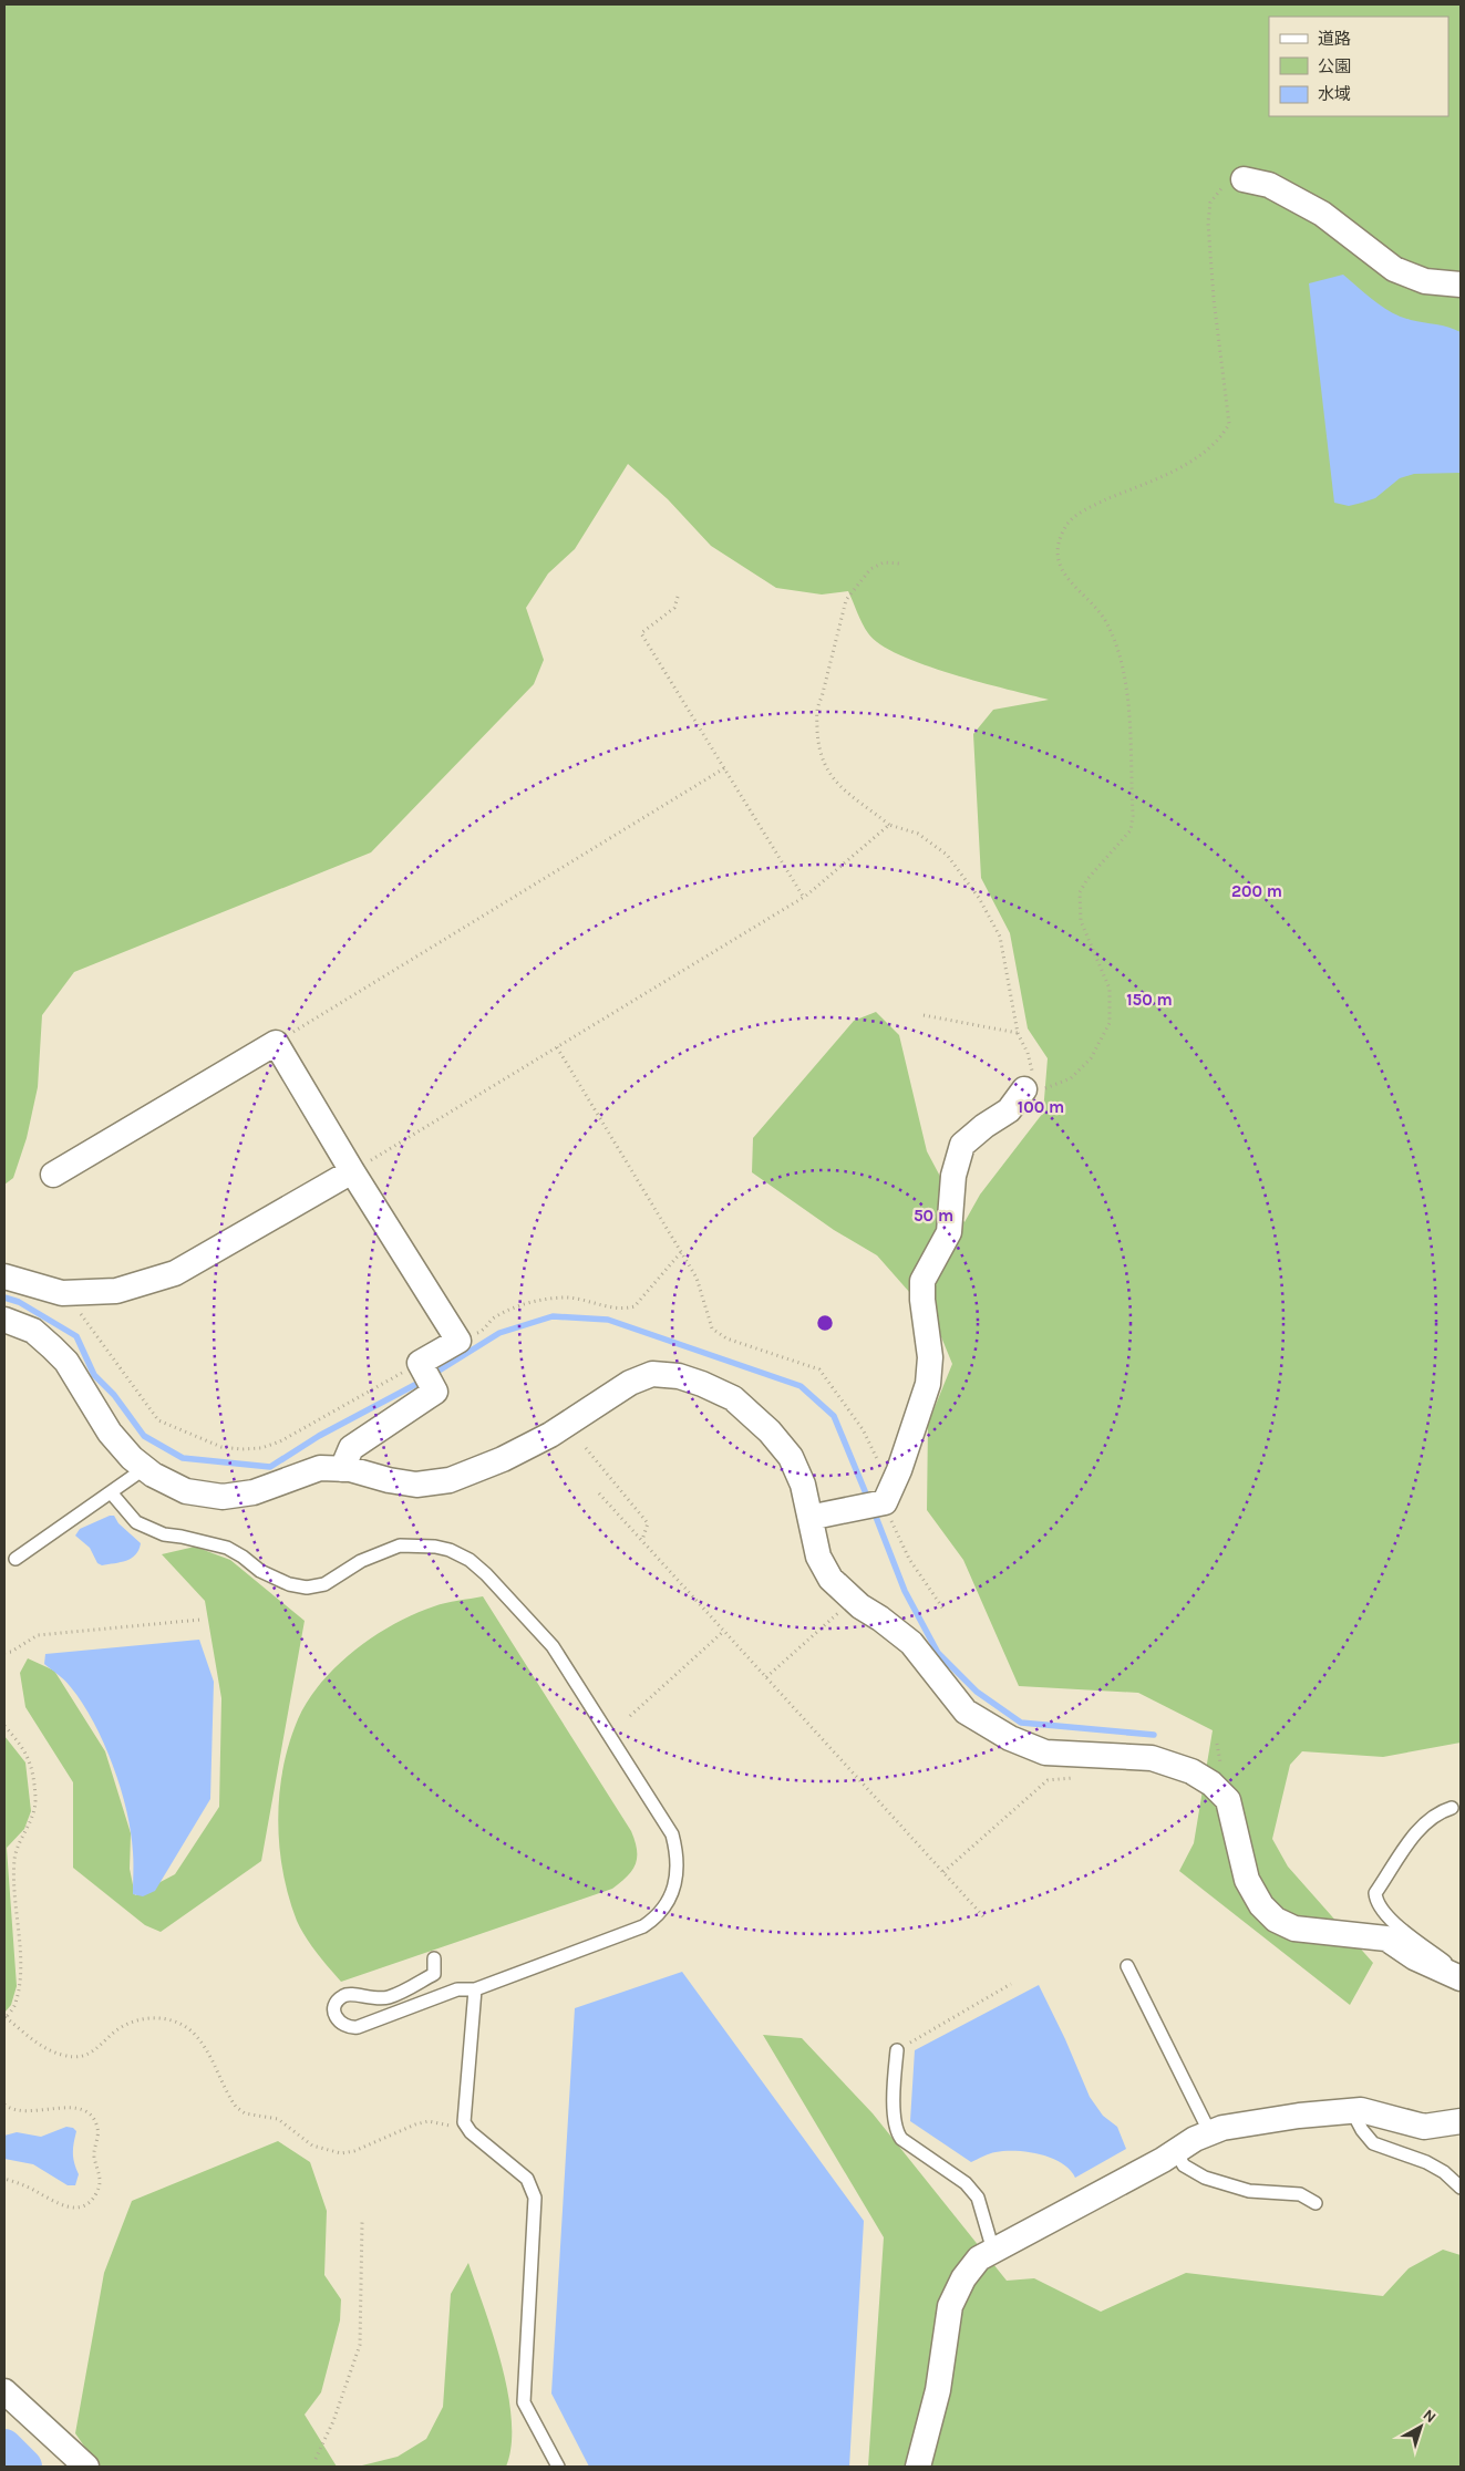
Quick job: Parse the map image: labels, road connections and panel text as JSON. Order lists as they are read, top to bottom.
{
  "legend": ["道路", "公園", "水域"],
  "north": "top right",
  "rings": [
    "200 m",
    "150 m",
    "100 m",
    "50 m"
  ]
}
